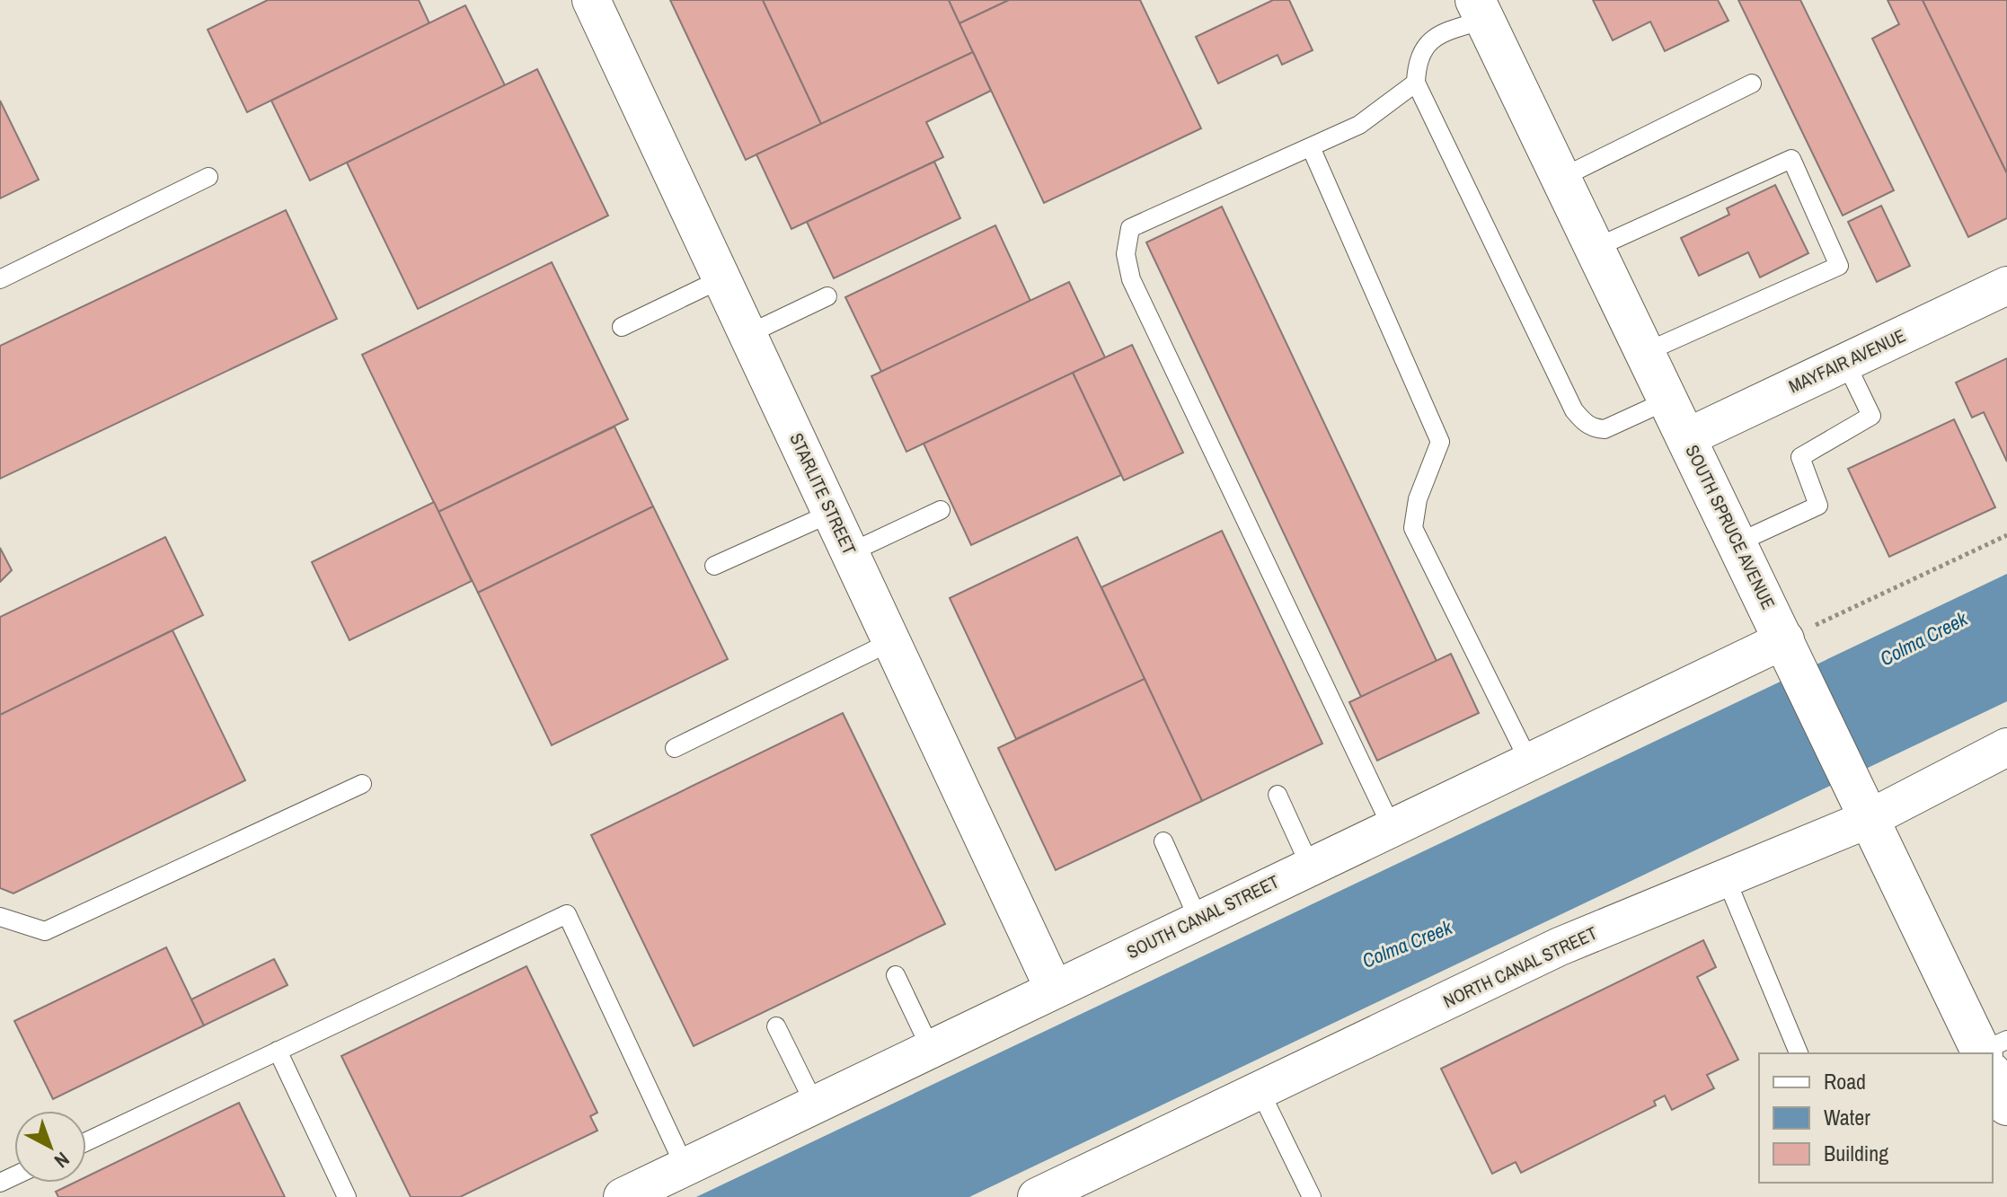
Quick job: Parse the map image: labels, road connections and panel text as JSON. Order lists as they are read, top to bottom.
{
  "streets": {
    "main road": ["SOUTH SPRUCE AVENUE"],
    "street": [
      "MAYFAIR AVENUE",
      "STARLITE STREET",
      "SOUTH CANAL STREET",
      "NORTH CANAL STREET"
    ]
  },
  "crossings": [
    ["MAYFAIR AVENUE", "SOUTH SPRUCE AVENUE"],
    ["STARLITE STREET", "SOUTH CANAL STREET"],
    ["SOUTH SPRUCE AVENUE", "SOUTH CANAL STREET"],
    ["SOUTH SPRUCE AVENUE", "NORTH CANAL STREET"]
  ],
  "water": ["Colma Creek"],
  "legend": ["Road", "Water", "Building"],
  "north": "bottom right"
}
